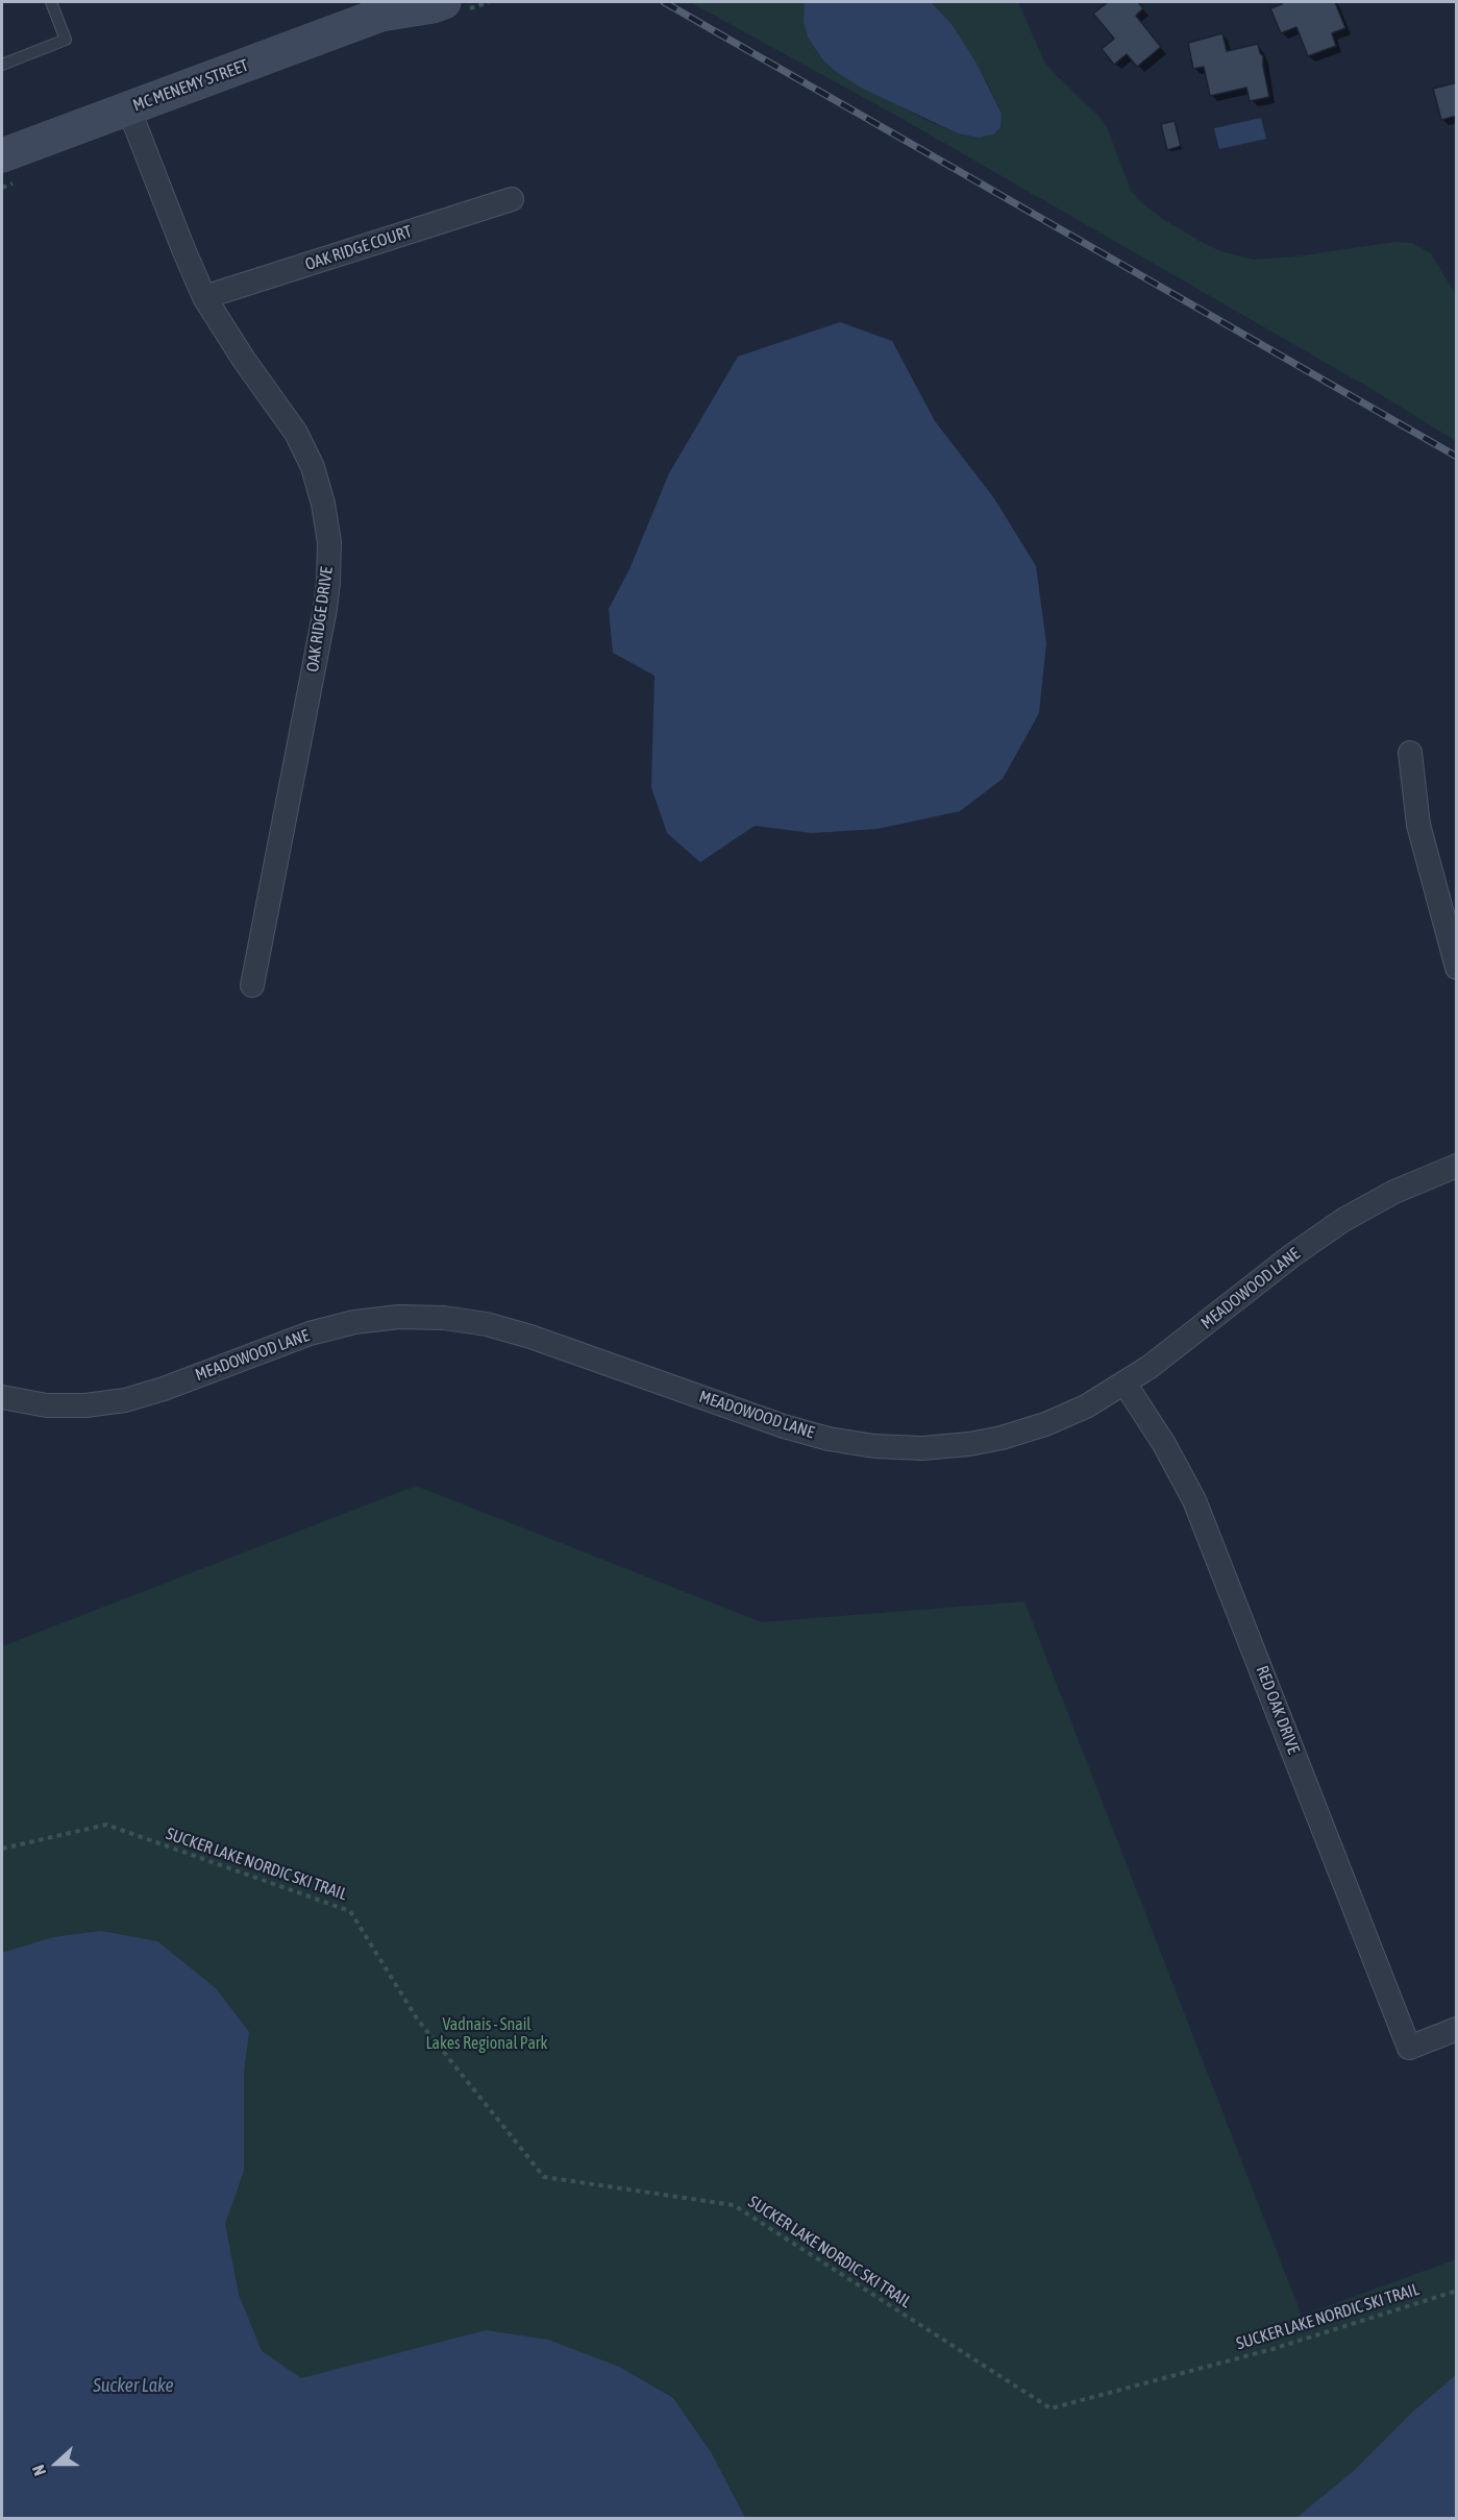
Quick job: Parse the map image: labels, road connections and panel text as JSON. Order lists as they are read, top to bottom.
{
  "streets": {
    "street": [
      "MC MENEMY STREET",
      "OAK RIDGE COURT",
      "OAK RIDGE DRIVE",
      "MEADOWOOD LANE",
      "RED OAK DRIVE"
    ],
    "path": ["SUCKER LAKE NORDIC SKI TRAIL"]
  },
  "crossings": [
    ["MC MENEMY STREET", "OAK RIDGE DRIVE"],
    ["OAK RIDGE COURT", "OAK RIDGE DRIVE"],
    ["MEADOWOOD LANE", "RED OAK DRIVE"]
  ],
  "water": ["Sucker Lake"],
  "parks": ["Vadnais - Snail Lakes Regional Park"],
  "north": "left"
}
